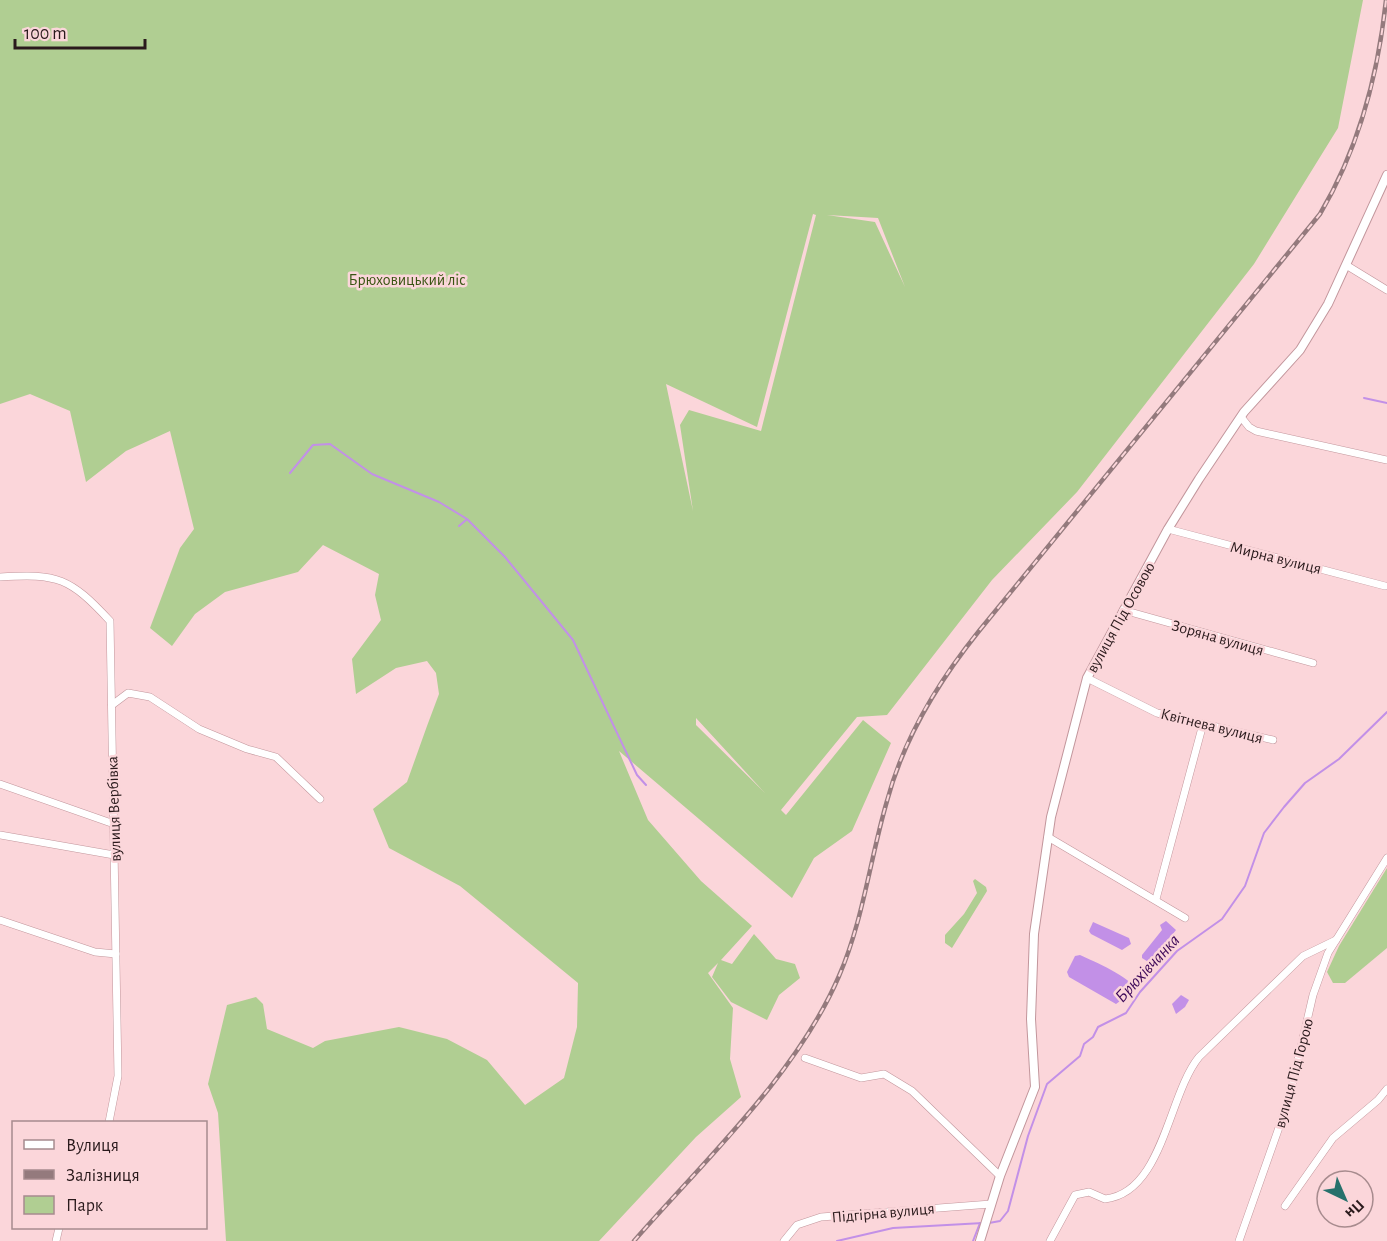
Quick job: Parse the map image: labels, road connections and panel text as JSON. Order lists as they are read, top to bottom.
{
  "streets": {
    "street": [
      "Мирна вулиця",
      "вулиця Під Осовою",
      "Зоряна вулиця",
      "Квітнева вулиця",
      "вулиця Вербівка",
      "вулиця Під Горою",
      "Підгірна вулиця"
    ]
  },
  "crossings": [
    ["Мирна вулиця", "вулиця Під Осовою"],
    ["вулиця Під Осовою", "Зоряна вулиця"],
    ["вулиця Під Осовою", "Квітнева вулиця"],
    ["вулиця Під Осовою", "Підгірна вулиця"]
  ],
  "water": ["Брюхівчанка"],
  "parks": ["Брюховицький ліс"],
  "legend": ["Вулиця", "Залізниця", "Парк"],
  "scale_bar": "100 m",
  "north": "bottom right"
}
